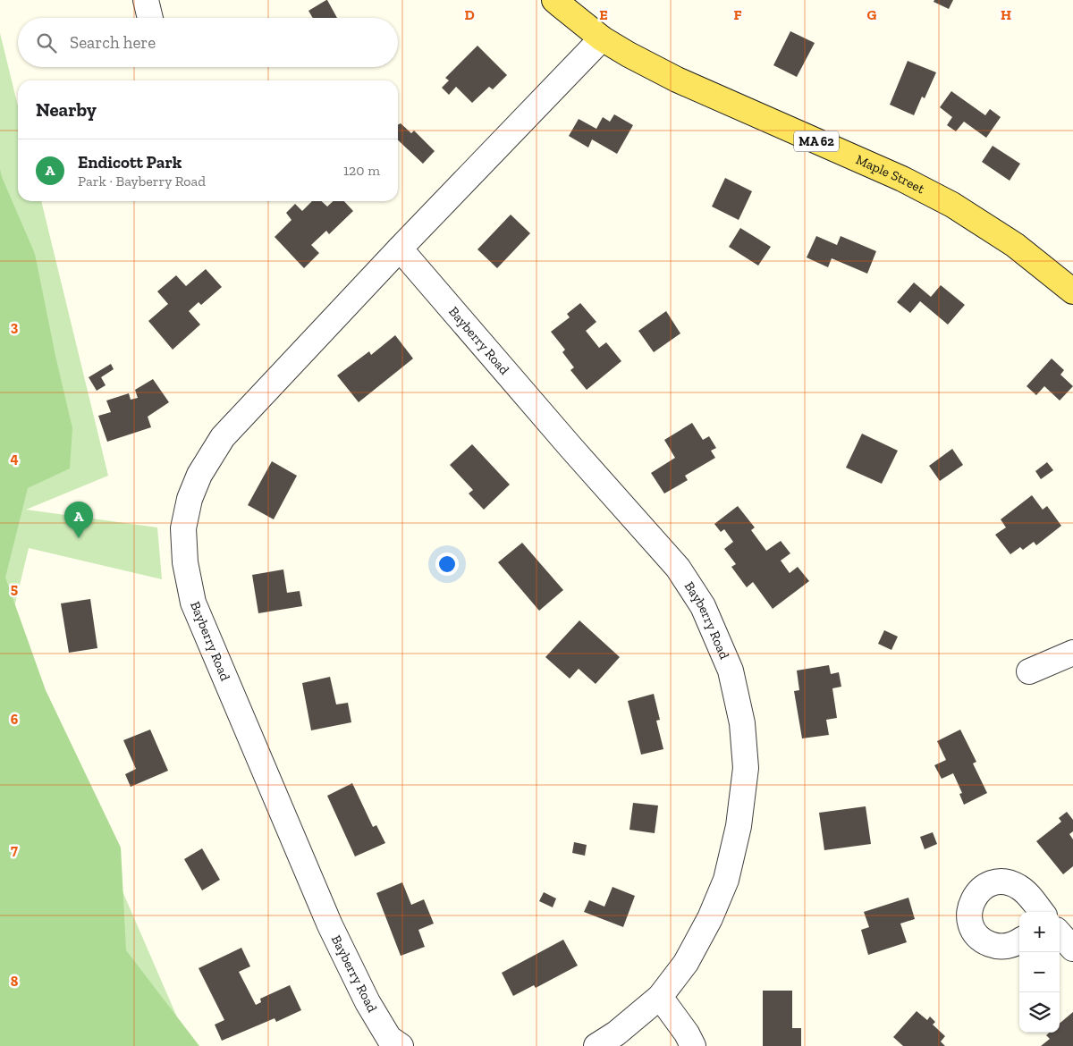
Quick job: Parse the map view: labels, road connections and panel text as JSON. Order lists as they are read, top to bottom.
{
  "streets": {
    "main road": ["MA 62", "Maple Street"],
    "street": ["Bayberry Road"]
  },
  "crossings": [
    ["Maple Street", "Bayberry Road"]
  ],
  "page": {
    "search": "Search here",
    "heading": "Nearby",
    "list": [
      {
        "mark": "A",
        "name": "Endicott Park",
        "note": "Park · Bayberry Road",
        "value": "120 m"
      }
    ],
    "pins": "A",
    "map_buttons": ["+", "−"]
  },
  "grid": {
    "columns": [
      "D",
      "E",
      "F",
      "G",
      "H"
    ],
    "rows": [
      "3",
      "4",
      "5",
      "6",
      "7",
      "8"
    ]
  }
}
